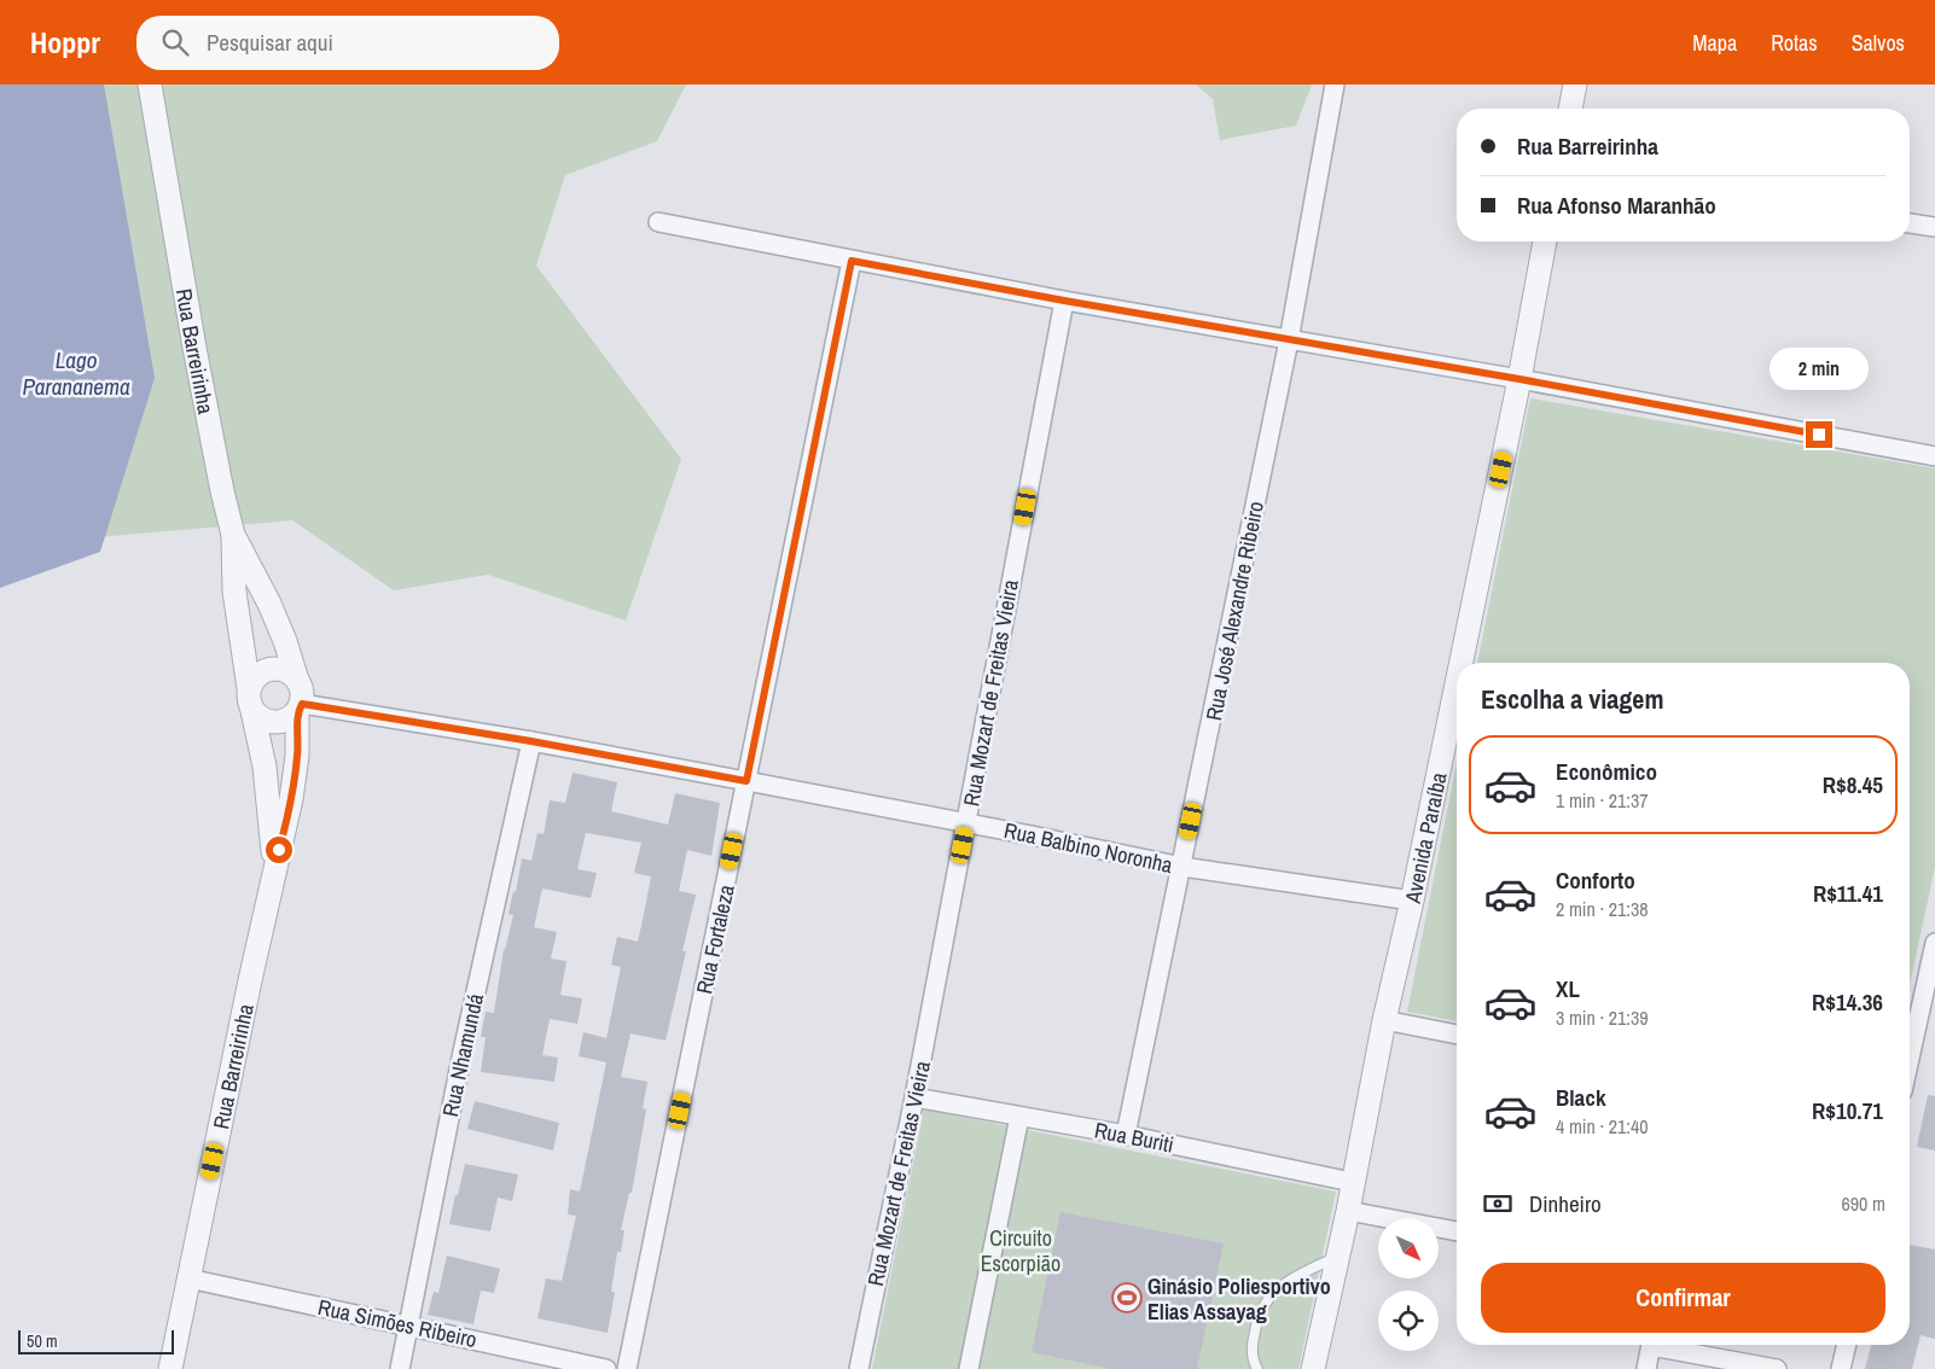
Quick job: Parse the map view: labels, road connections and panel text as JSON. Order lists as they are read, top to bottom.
{
  "streets": {
    "street": [
      "Rua Barreirinha",
      "Rua José Alexandre Ribeiro",
      "Rua Mozart de Freitas Vieira",
      "Avenida Paraíba",
      "Rua Balbino Noronha",
      "Rua Fortaleza",
      "Rua Nhamundá",
      "Rua Buriti",
      "Rua Simões Ribeiro"
    ]
  },
  "crossings": [
    ["Rua Barreirinha", "Rua Balbino Noronha"],
    ["Rua Barreirinha", "Rua Simões Ribeiro"],
    ["Rua José Alexandre Ribeiro", "Rua Balbino Noronha"],
    ["Rua José Alexandre Ribeiro", "Rua Buriti"],
    ["Rua Mozart de Freitas Vieira", "Rua Balbino Noronha"],
    ["Rua Mozart de Freitas Vieira", "Rua Buriti"],
    ["Avenida Paraíba", "Rua Balbino Noronha"],
    ["Avenida Paraíba", "Rua Buriti"],
    ["Rua Balbino Noronha", "Rua Fortaleza"],
    ["Rua Balbino Noronha", "Rua Nhamundá"],
    ["Rua Nhamundá", "Rua Simões Ribeiro"]
  ],
  "water": ["Lago Parananema"],
  "parks": ["Circuito Escorpião"],
  "places": {
    "sports": ["Ginásio Poliesportivo Elias Assayag"]
  },
  "scale_bar": "50 m",
  "north": "bottom right",
  "page": {
    "header": "Hoppr",
    "search": "Pesquisar aqui",
    "nav": ["Mapa", "Rotas", "Salvos"],
    "banner": ["Rua Barreirinha", "Rua Afonso Maranhão"],
    "bubble": "2 min",
    "heading": "Escolha a viagem",
    "list": [
      {
        "name": "Econômico",
        "note": "1 min · 21:37",
        "value": "R$8.45"
      },
      {
        "name": "Conforto",
        "note": "2 min · 21:38",
        "value": "R$11.41"
      },
      {
        "name": "XL",
        "note": "3 min · 21:39",
        "value": "R$14.36"
      },
      {
        "name": "Black",
        "note": "4 min · 21:40",
        "value": "R$10.71"
      }
    ],
    "pay": ["Dinheiro", "690 m"],
    "buttons": "Confirmar",
    "scale": "50 m"
  }
}
